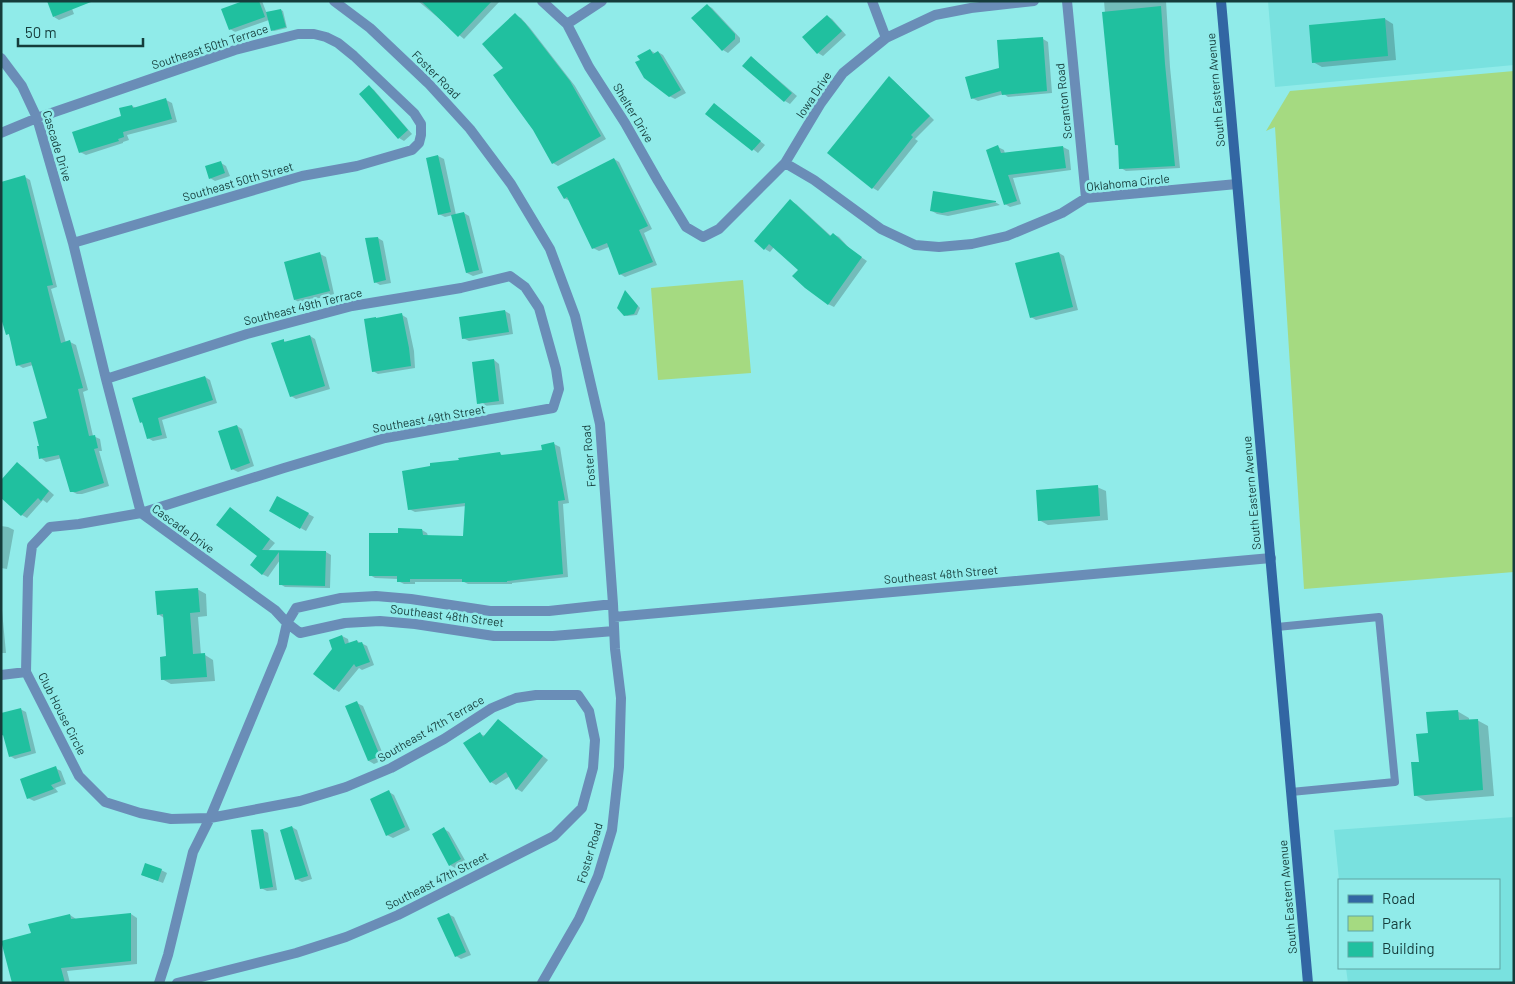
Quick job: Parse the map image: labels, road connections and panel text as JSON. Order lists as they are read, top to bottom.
{
  "streets": {
    "main road": ["South Eastern Avenue"],
    "street": [
      "Southeast 50th Terrace",
      "Foster Road",
      "Iowa Drive",
      "Scranton Road",
      "Shelter Drive",
      "Cascade Drive",
      "Southeast 50th Street",
      "Oklahoma Circle",
      "Southeast 49th Terrace",
      "Southeast 49th Street",
      "Southeast 48th Street",
      "Club House Circle",
      "Southeast 47th Terrace",
      "Southeast 47th Street"
    ]
  },
  "crossings": [
    ["Southeast 50th Terrace", "Cascade Drive"],
    ["Southeast 50th Terrace", "Southeast 50th Street"],
    ["Foster Road", "Southeast 48th Street"],
    ["South Eastern Avenue", "Oklahoma Circle"],
    ["South Eastern Avenue", "Southeast 48th Street"],
    ["Iowa Drive", "Shelter Drive"],
    ["Iowa Drive", "Oklahoma Circle"],
    ["Scranton Road", "Oklahoma Circle"],
    ["Cascade Drive", "Southeast 50th Street"],
    ["Cascade Drive", "Southeast 49th Terrace"],
    ["Cascade Drive", "Southeast 49th Street"],
    ["Cascade Drive", "Southeast 48th Street"],
    ["Cascade Drive", "Club House Circle"],
    ["Southeast 49th Terrace", "Southeast 49th Street"],
    ["Southeast 49th Street", "Club House Circle"],
    ["Club House Circle", "Southeast 47th Terrace"],
    ["Southeast 47th Terrace", "Southeast 47th Street"]
  ],
  "legend": ["Road", "Park", "Building"],
  "scale_bar": "50 m"
}
